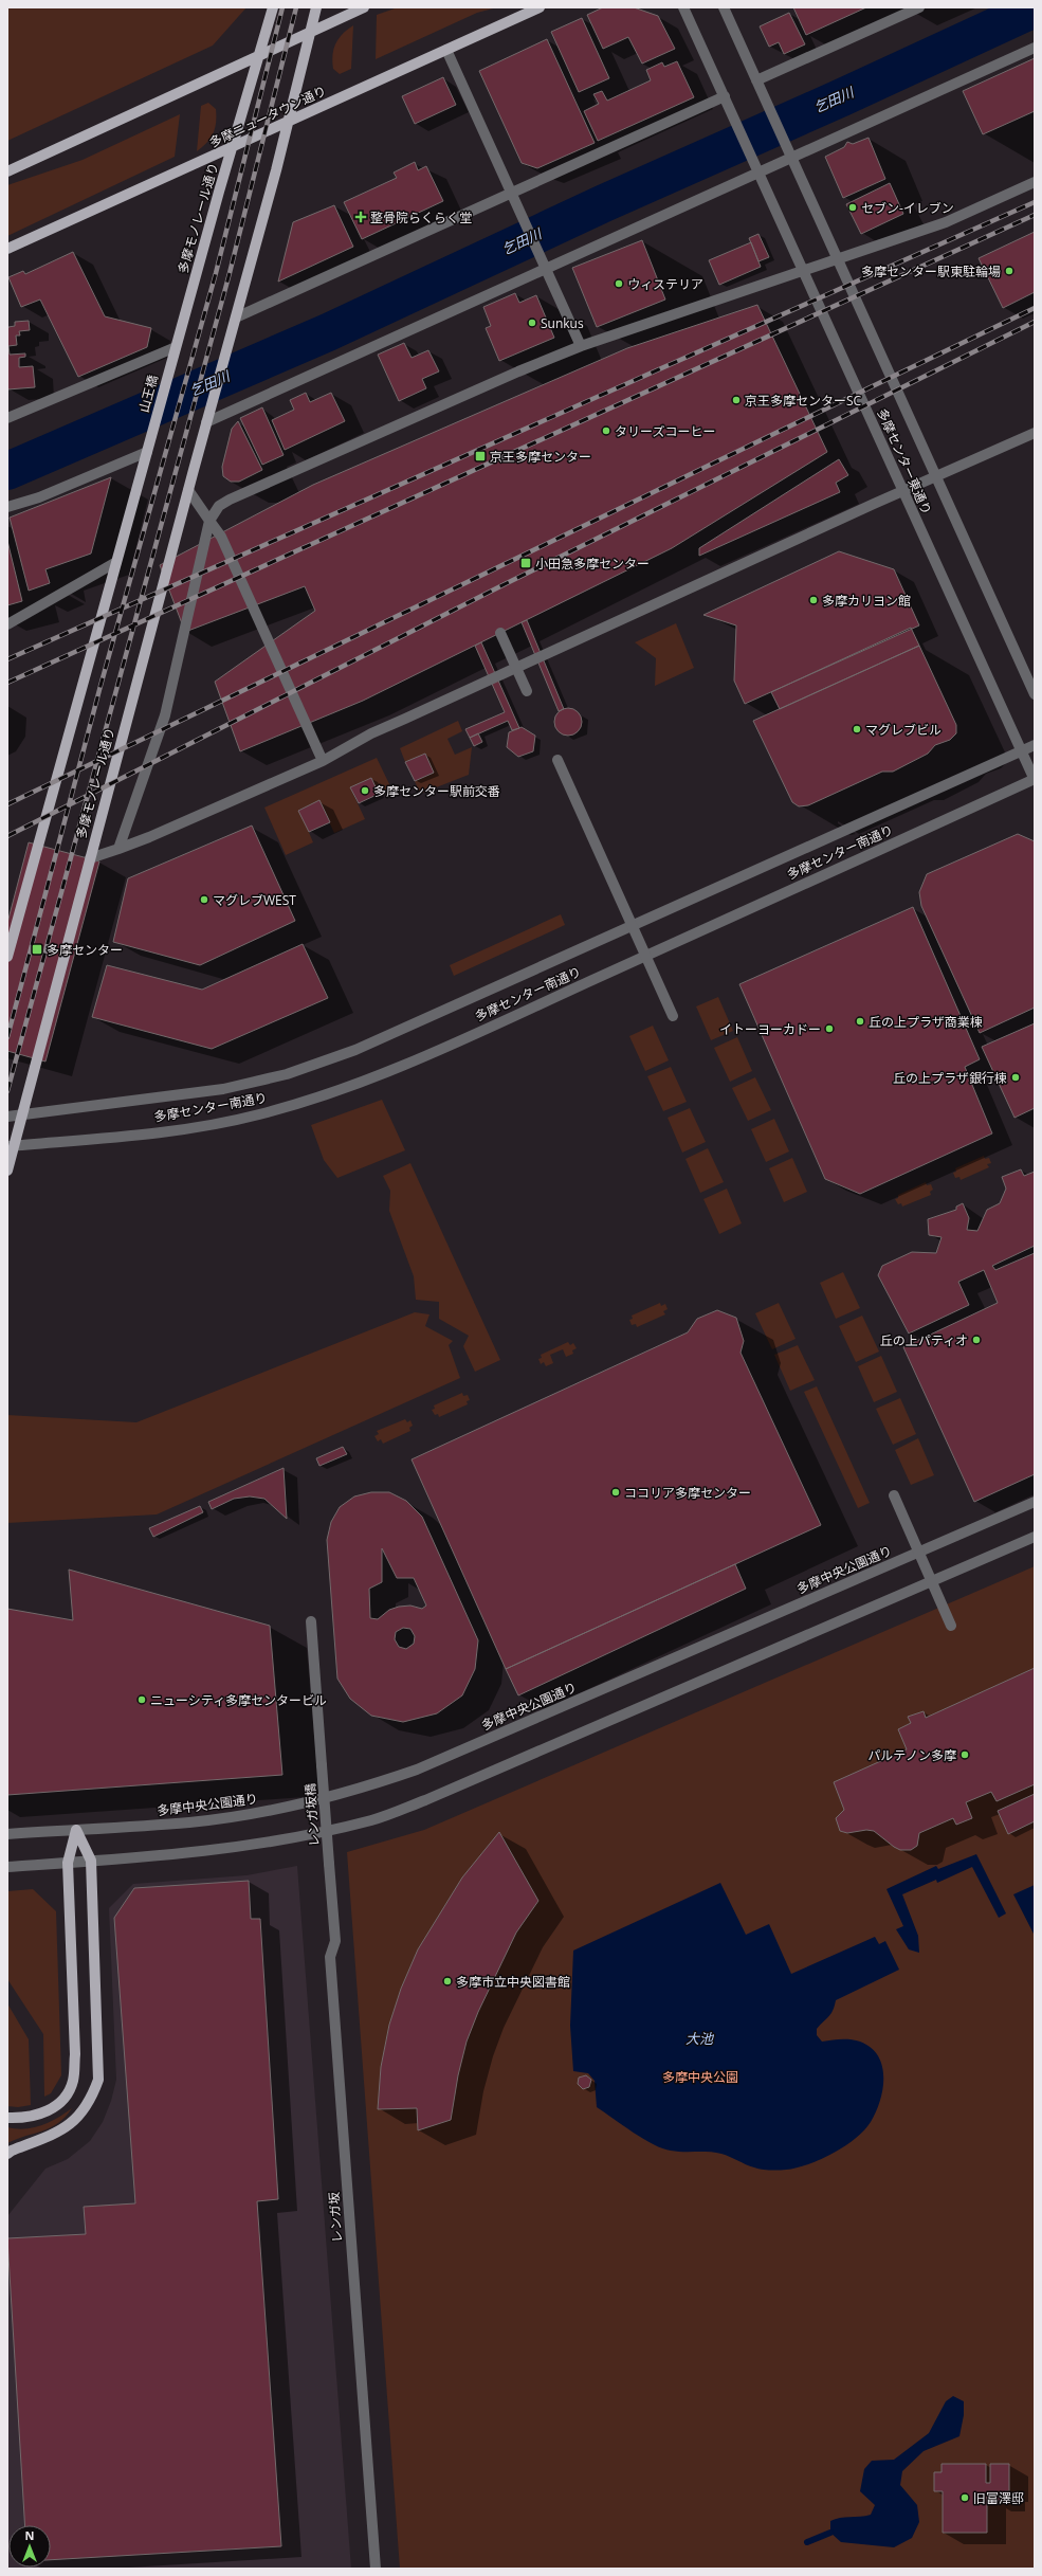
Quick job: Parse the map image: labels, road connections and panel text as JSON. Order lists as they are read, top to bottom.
{
  "streets": {
    "main road": ["多摩ニュータウン通り", "多摩モノレール通り", "山王橋"],
    "street": [
      "多摩センター東通り",
      "多摩センター南通り",
      "多摩中央公園通り",
      "レンガ坂橋",
      "レンガ坂"
    ]
  },
  "crossings": [
    ["多摩ニュータウン通り", "多摩モノレール通り"],
    ["多摩モノレール通り", "山王橋"],
    ["多摩モノレール通り", "多摩センター南通り"],
    ["多摩センター東通り", "多摩センター南通り"],
    ["レンガ坂橋", "レンガ坂"]
  ],
  "water": ["乞田川", "大池"],
  "parks": ["多摩中央公園"],
  "places": {
    "other": [
      "セブン-イレブン",
      "多摩センター駅東駐輪場",
      "ウィステリア",
      "Sunkus",
      "京王多摩センターSC",
      "タリーズコーヒー",
      "多摩カリヨン館",
      "マグレブビル",
      "多摩センター駅前交番",
      "マグレブWEST",
      "丘の上プラザ商業棟",
      "イトーヨーカドー",
      "丘の上プラザ銀行棟",
      "丘の上パティオ",
      "ココリア多摩センター",
      "ニューシティ多摩センタービル",
      "パルテノン多摩",
      "多摩市立中央図書館",
      "旧富澤邸"
    ],
    "health": ["整骨院らくらく堂"],
    "transit": ["京王多摩センター", "小田急多摩センター", "多摩センター"]
  },
  "north": "top"
}
